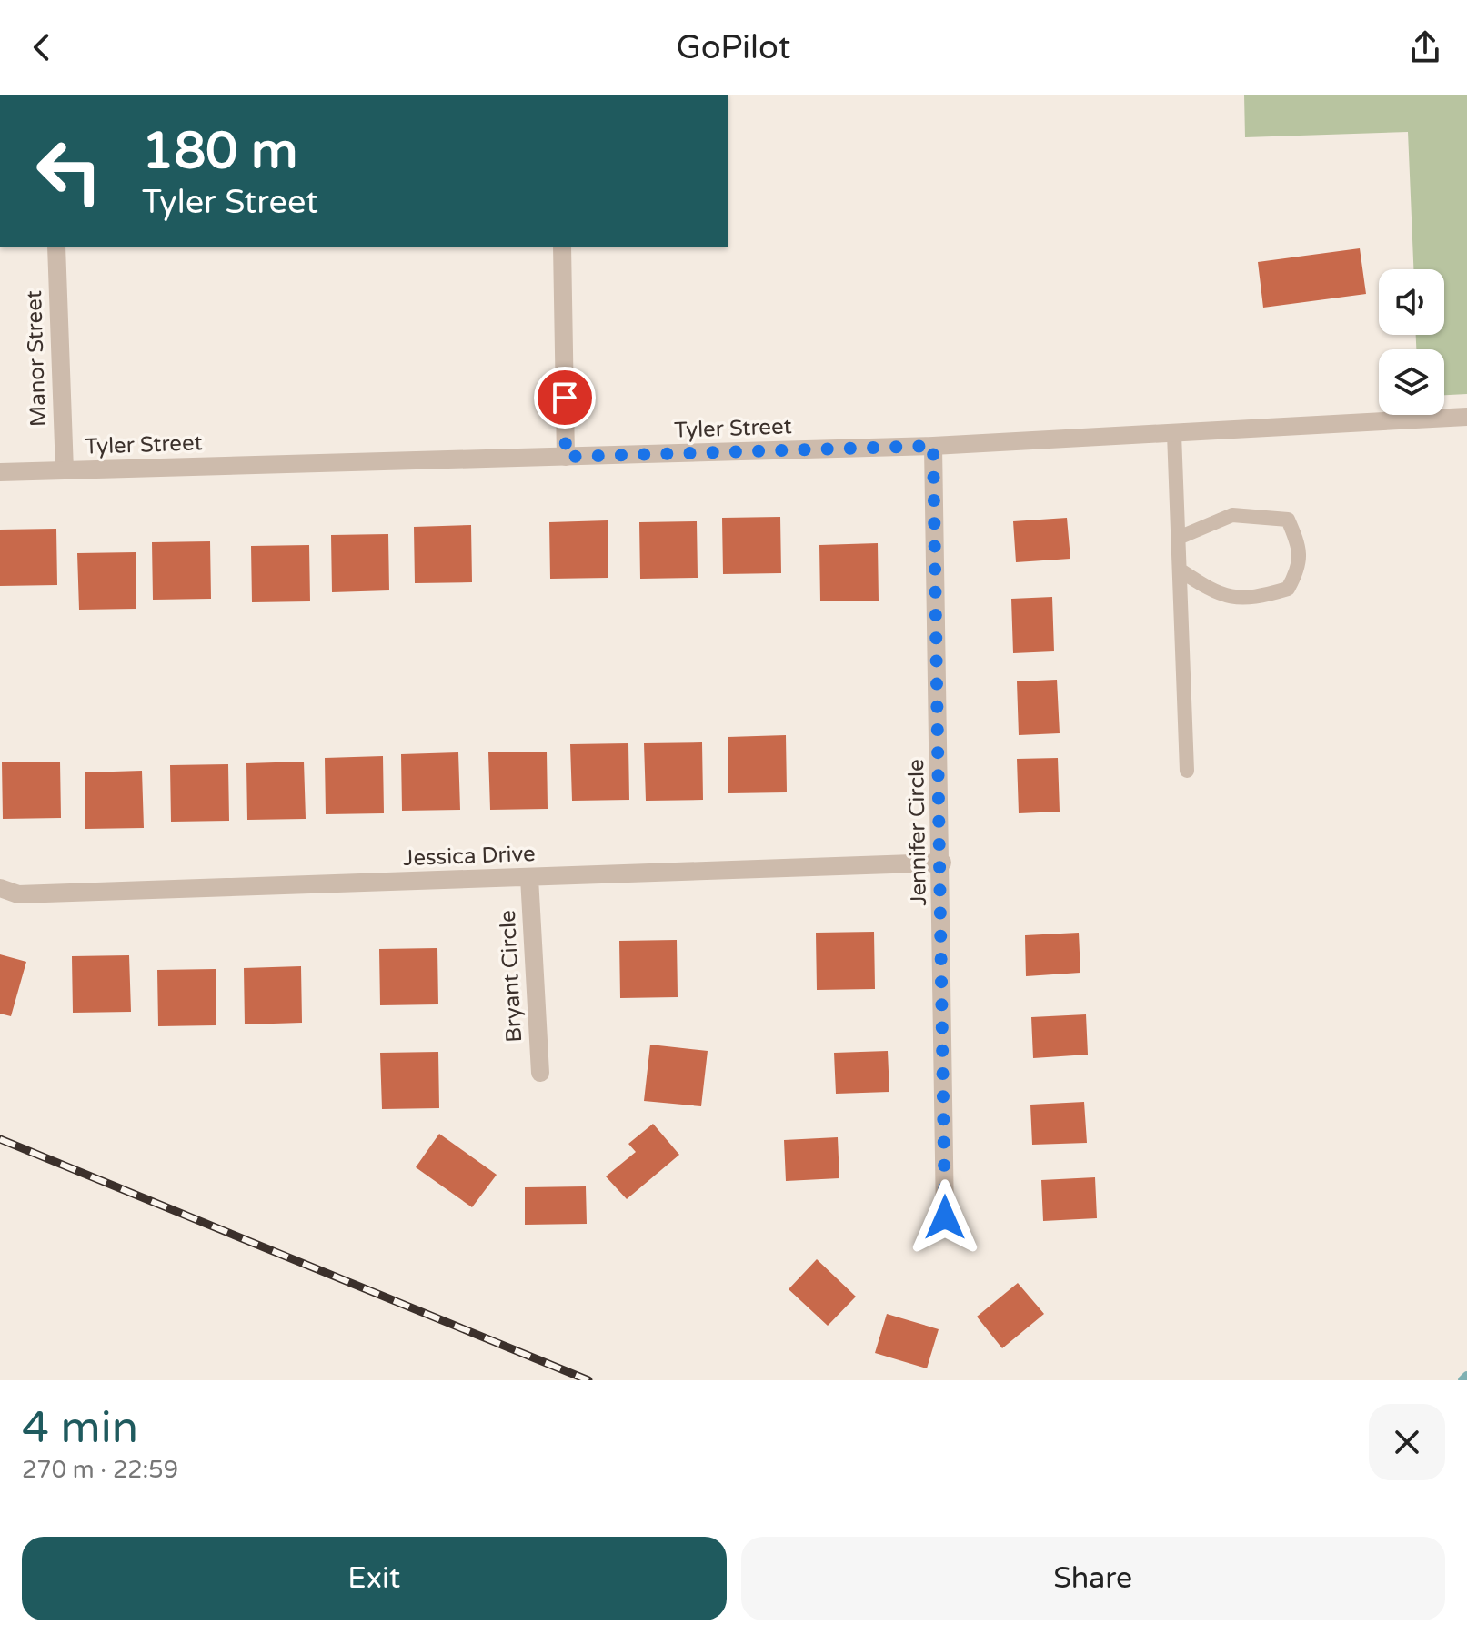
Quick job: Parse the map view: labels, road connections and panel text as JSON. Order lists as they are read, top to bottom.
{
  "streets": {
    "street": [
      "Manor Street",
      "Tyler Street",
      "Jennifer Circle",
      "Jessica Drive",
      "Bryant Circle"
    ]
  },
  "crossings": [
    ["Manor Street", "Tyler Street"],
    ["Tyler Street", "Jennifer Circle"],
    ["Jennifer Circle", "Jessica Drive"],
    ["Jessica Drive", "Bryant Circle"]
  ],
  "page": {
    "header": "GoPilot",
    "turn": ["180 m", "Tyler Street"],
    "heading": ["4 min", "270 m · 22:59"],
    "buttons": ["Exit", "Share"]
  }
}
